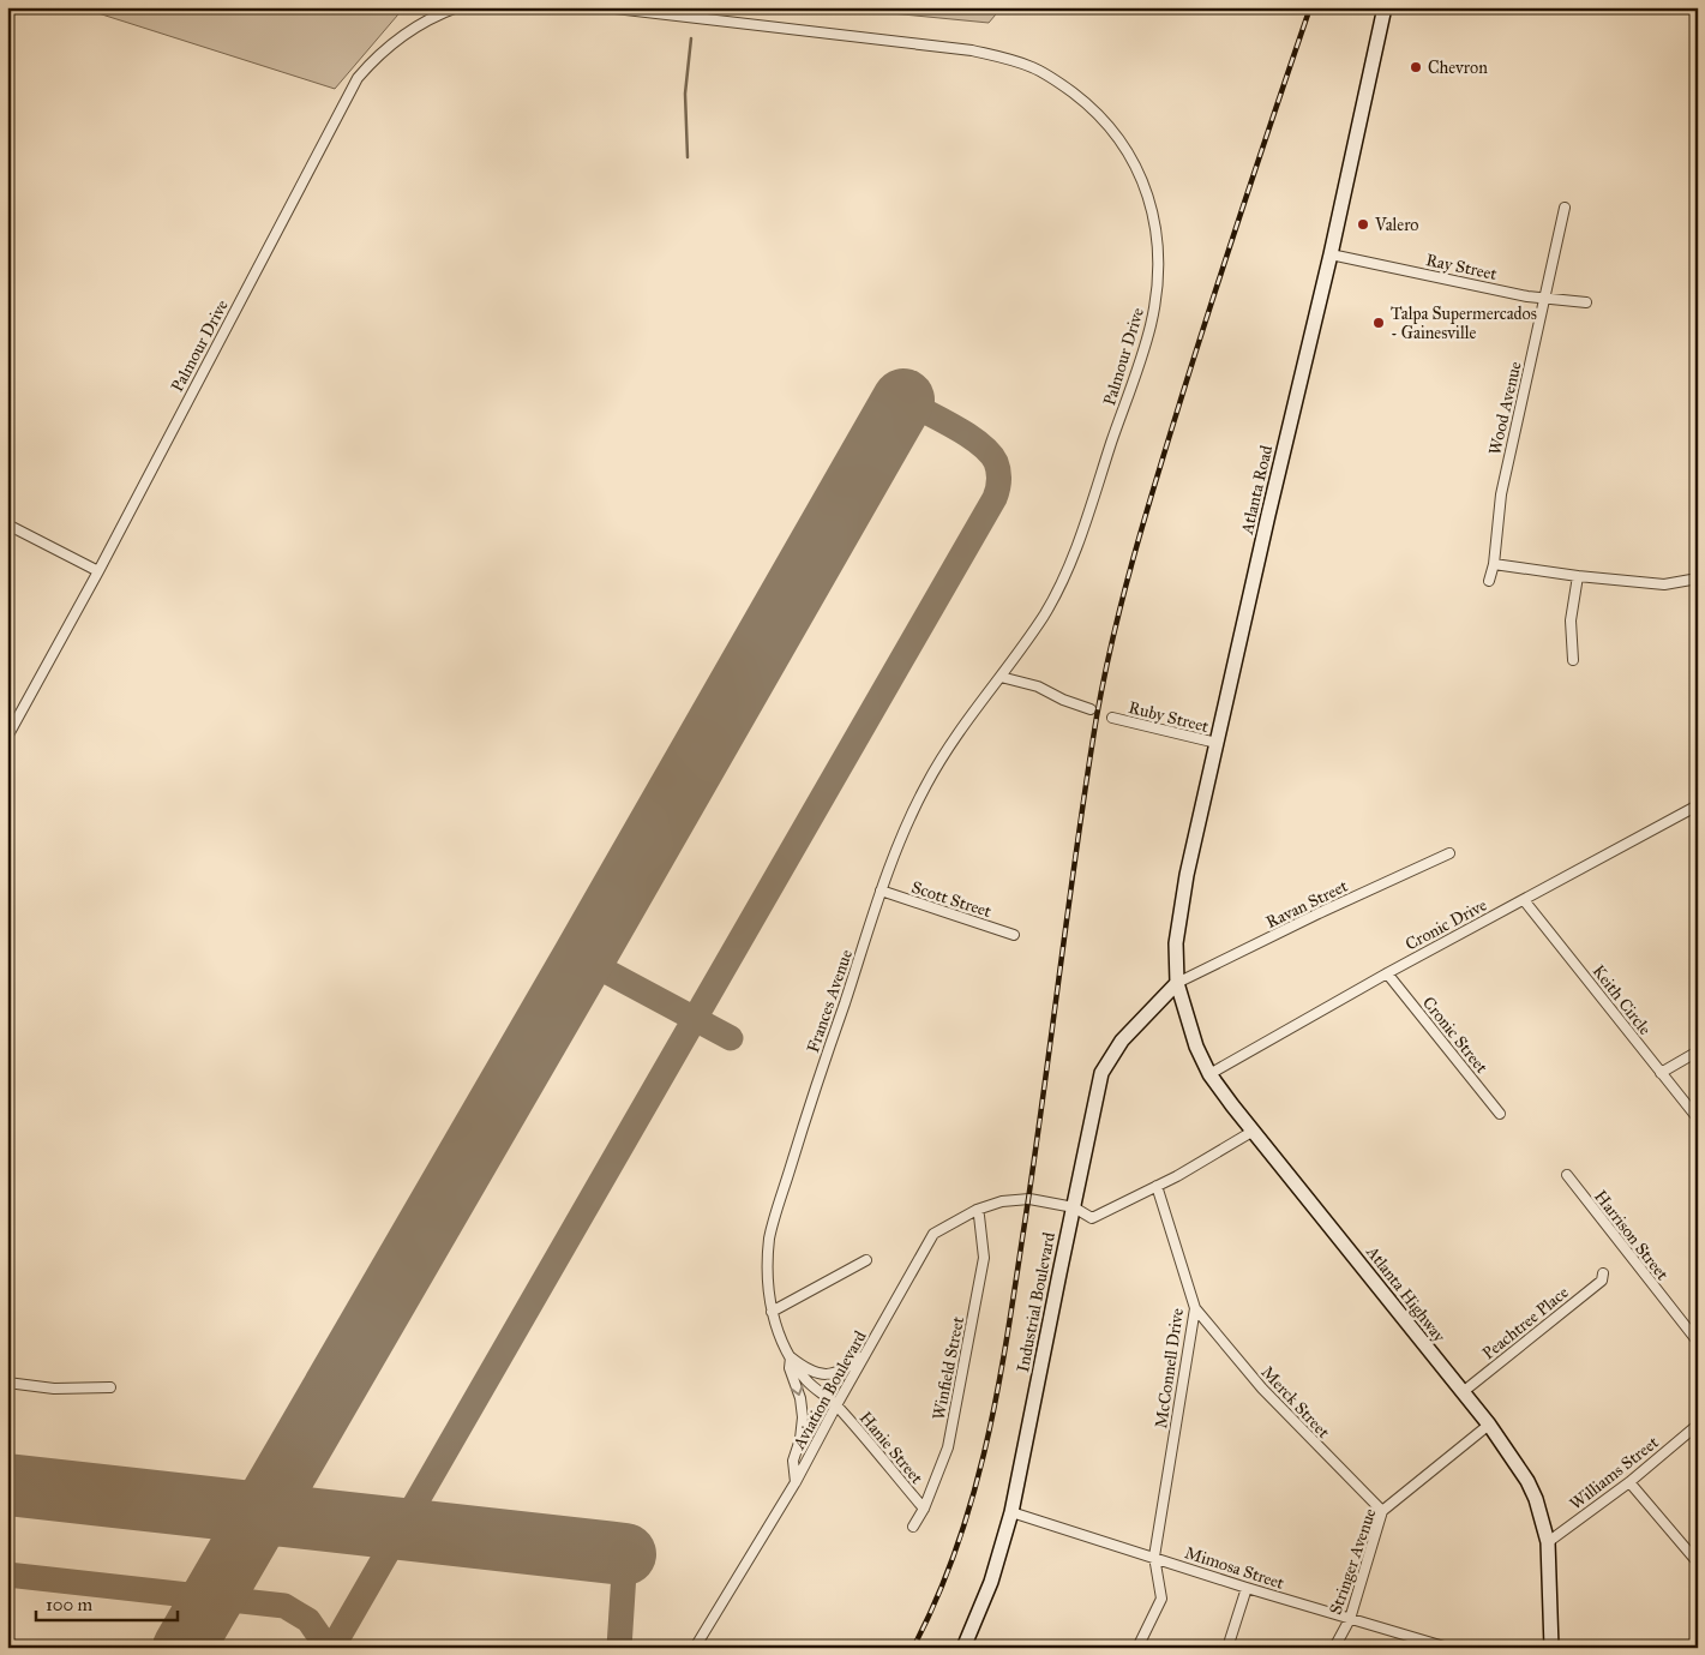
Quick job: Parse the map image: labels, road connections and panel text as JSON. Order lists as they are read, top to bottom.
{
  "streets": {
    "main road": ["Atlanta Road", "Atlanta Highway", "Industrial Boulevard"],
    "street": [
      "Ray Street",
      "Palmour Drive",
      "Wood Avenue",
      "Ruby Street",
      "Scott Street",
      "Ravan Street",
      "Cronic Drive",
      "Keith Circle",
      "Frances Avenue",
      "Cronic Street",
      "Harrison Street",
      "Peachtree Place",
      "Winfield Street",
      "McConnell Drive",
      "Aviation Boulevard",
      "Merck Street",
      "Hanie Street",
      "Williams Street",
      "Stringer Avenue",
      "Mimosa Street"
    ]
  },
  "crossings": [
    ["Ray Street", "Wood Avenue"],
    ["Ray Street", "Atlanta Road"],
    ["Palmour Drive", "Frances Avenue"],
    ["Atlanta Road", "Ruby Street"],
    ["Atlanta Road", "Ravan Street"],
    ["Atlanta Road", "Atlanta Highway"],
    ["Atlanta Road", "Industrial Boulevard"],
    ["Scott Street", "Frances Avenue"],
    ["Ravan Street", "Atlanta Highway"],
    ["Ravan Street", "Industrial Boulevard"],
    ["Cronic Drive", "Keith Circle"],
    ["Cronic Drive", "Cronic Street"],
    ["Cronic Drive", "Atlanta Highway"],
    ["Frances Avenue", "Aviation Boulevard"],
    ["Frances Avenue", "Hanie Street"],
    ["Atlanta Highway", "Industrial Boulevard"],
    ["Atlanta Highway", "Peachtree Place"],
    ["Atlanta Highway", "Williams Street"],
    ["Atlanta Highway", "Stringer Avenue"],
    ["Industrial Boulevard", "Aviation Boulevard"],
    ["Industrial Boulevard", "Mimosa Street"],
    ["Winfield Street", "Aviation Boulevard"],
    ["Winfield Street", "Hanie Street"],
    ["McConnell Drive", "Merck Street"],
    ["McConnell Drive", "Mimosa Street"],
    ["Aviation Boulevard", "Hanie Street"],
    ["Merck Street", "Stringer Avenue"],
    ["Stringer Avenue", "Mimosa Street"]
  ],
  "places": ["Chevron", "Valero", "Talpa Supermercados - Gainesville"],
  "scale_bar": "100 m"
}
